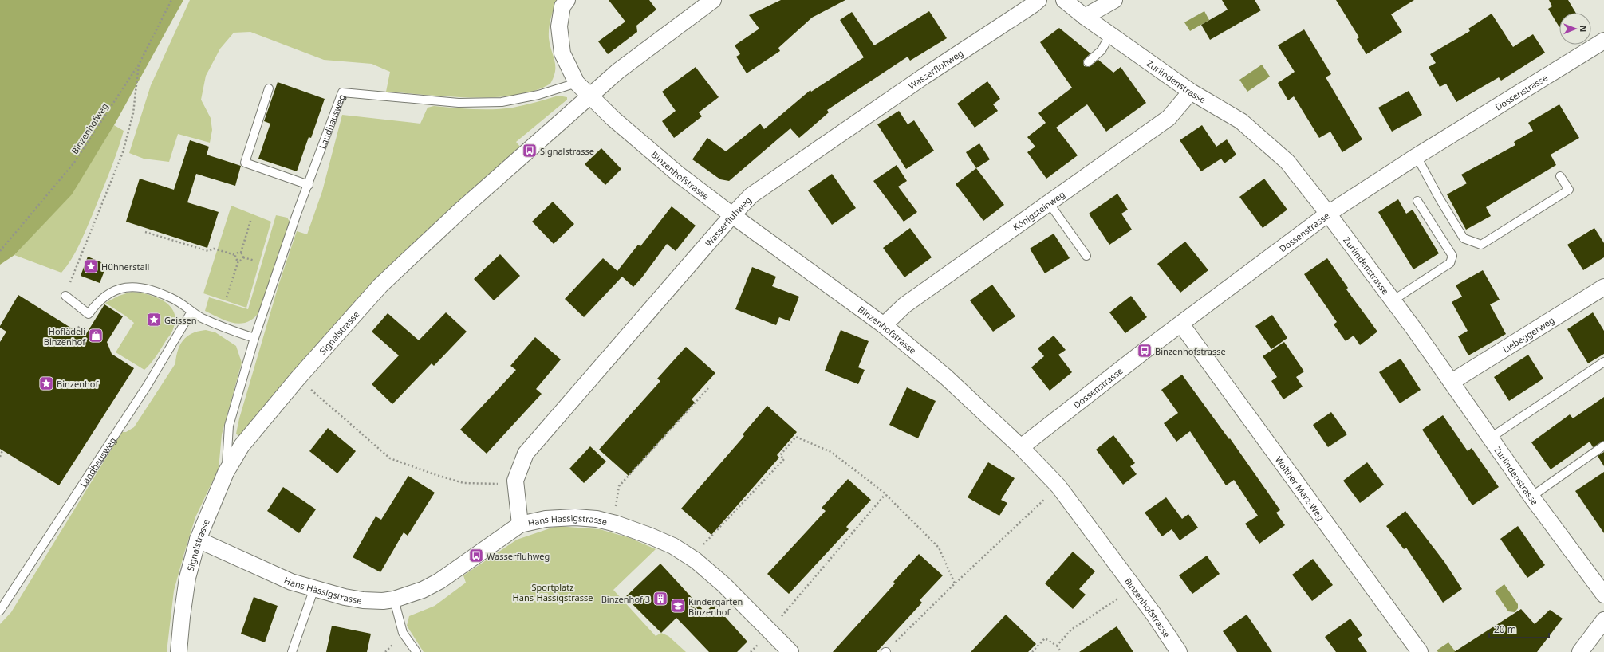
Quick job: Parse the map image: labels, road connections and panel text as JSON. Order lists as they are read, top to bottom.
{
  "streets": {
    "street": [
      "Wasserfluhweg",
      "Zurlindenstrasse",
      "Dossenstrasse",
      "Binzenhofstrasse",
      "Königsteinweg",
      "Signalstrasse",
      "Liebeggerweg",
      "Walther Merz-Weg",
      "Hans Hässigstrasse"
    ],
    "lane": ["Landhausweg"],
    "path": ["Binzenhofweg"]
  },
  "crossings": [
    ["Wasserfluhweg", "Binzenhofstrasse"],
    ["Wasserfluhweg", "Hans Hässigstrasse"],
    ["Zurlindenstrasse", "Dossenstrasse"],
    ["Zurlindenstrasse", "Königsteinweg"],
    ["Zurlindenstrasse", "Liebeggerweg"],
    ["Dossenstrasse", "Binzenhofstrasse"],
    ["Dossenstrasse", "Walther Merz-Weg"],
    ["Landhausweg", "Signalstrasse"],
    ["Binzenhofstrasse", "Königsteinweg"],
    ["Binzenhofstrasse", "Signalstrasse"],
    ["Signalstrasse", "Hans Hässigstrasse"]
  ],
  "parks": ["Sportplatz Hans-Hässigstrasse"],
  "places": {
    "bus stop": ["Signalstrasse", "Binzenhofstrasse", "Wasserfluhweg"],
    "place": ["Hühnerstall", "Geissen", "Binzenhof"],
    "shop": ["Hoflädeli Binzenhof"],
    "building": ["Binzenhof 3"],
    "school or university": ["Kindergarten Binzenhof"]
  },
  "scale_bar": "20 m",
  "north": "right"
}
